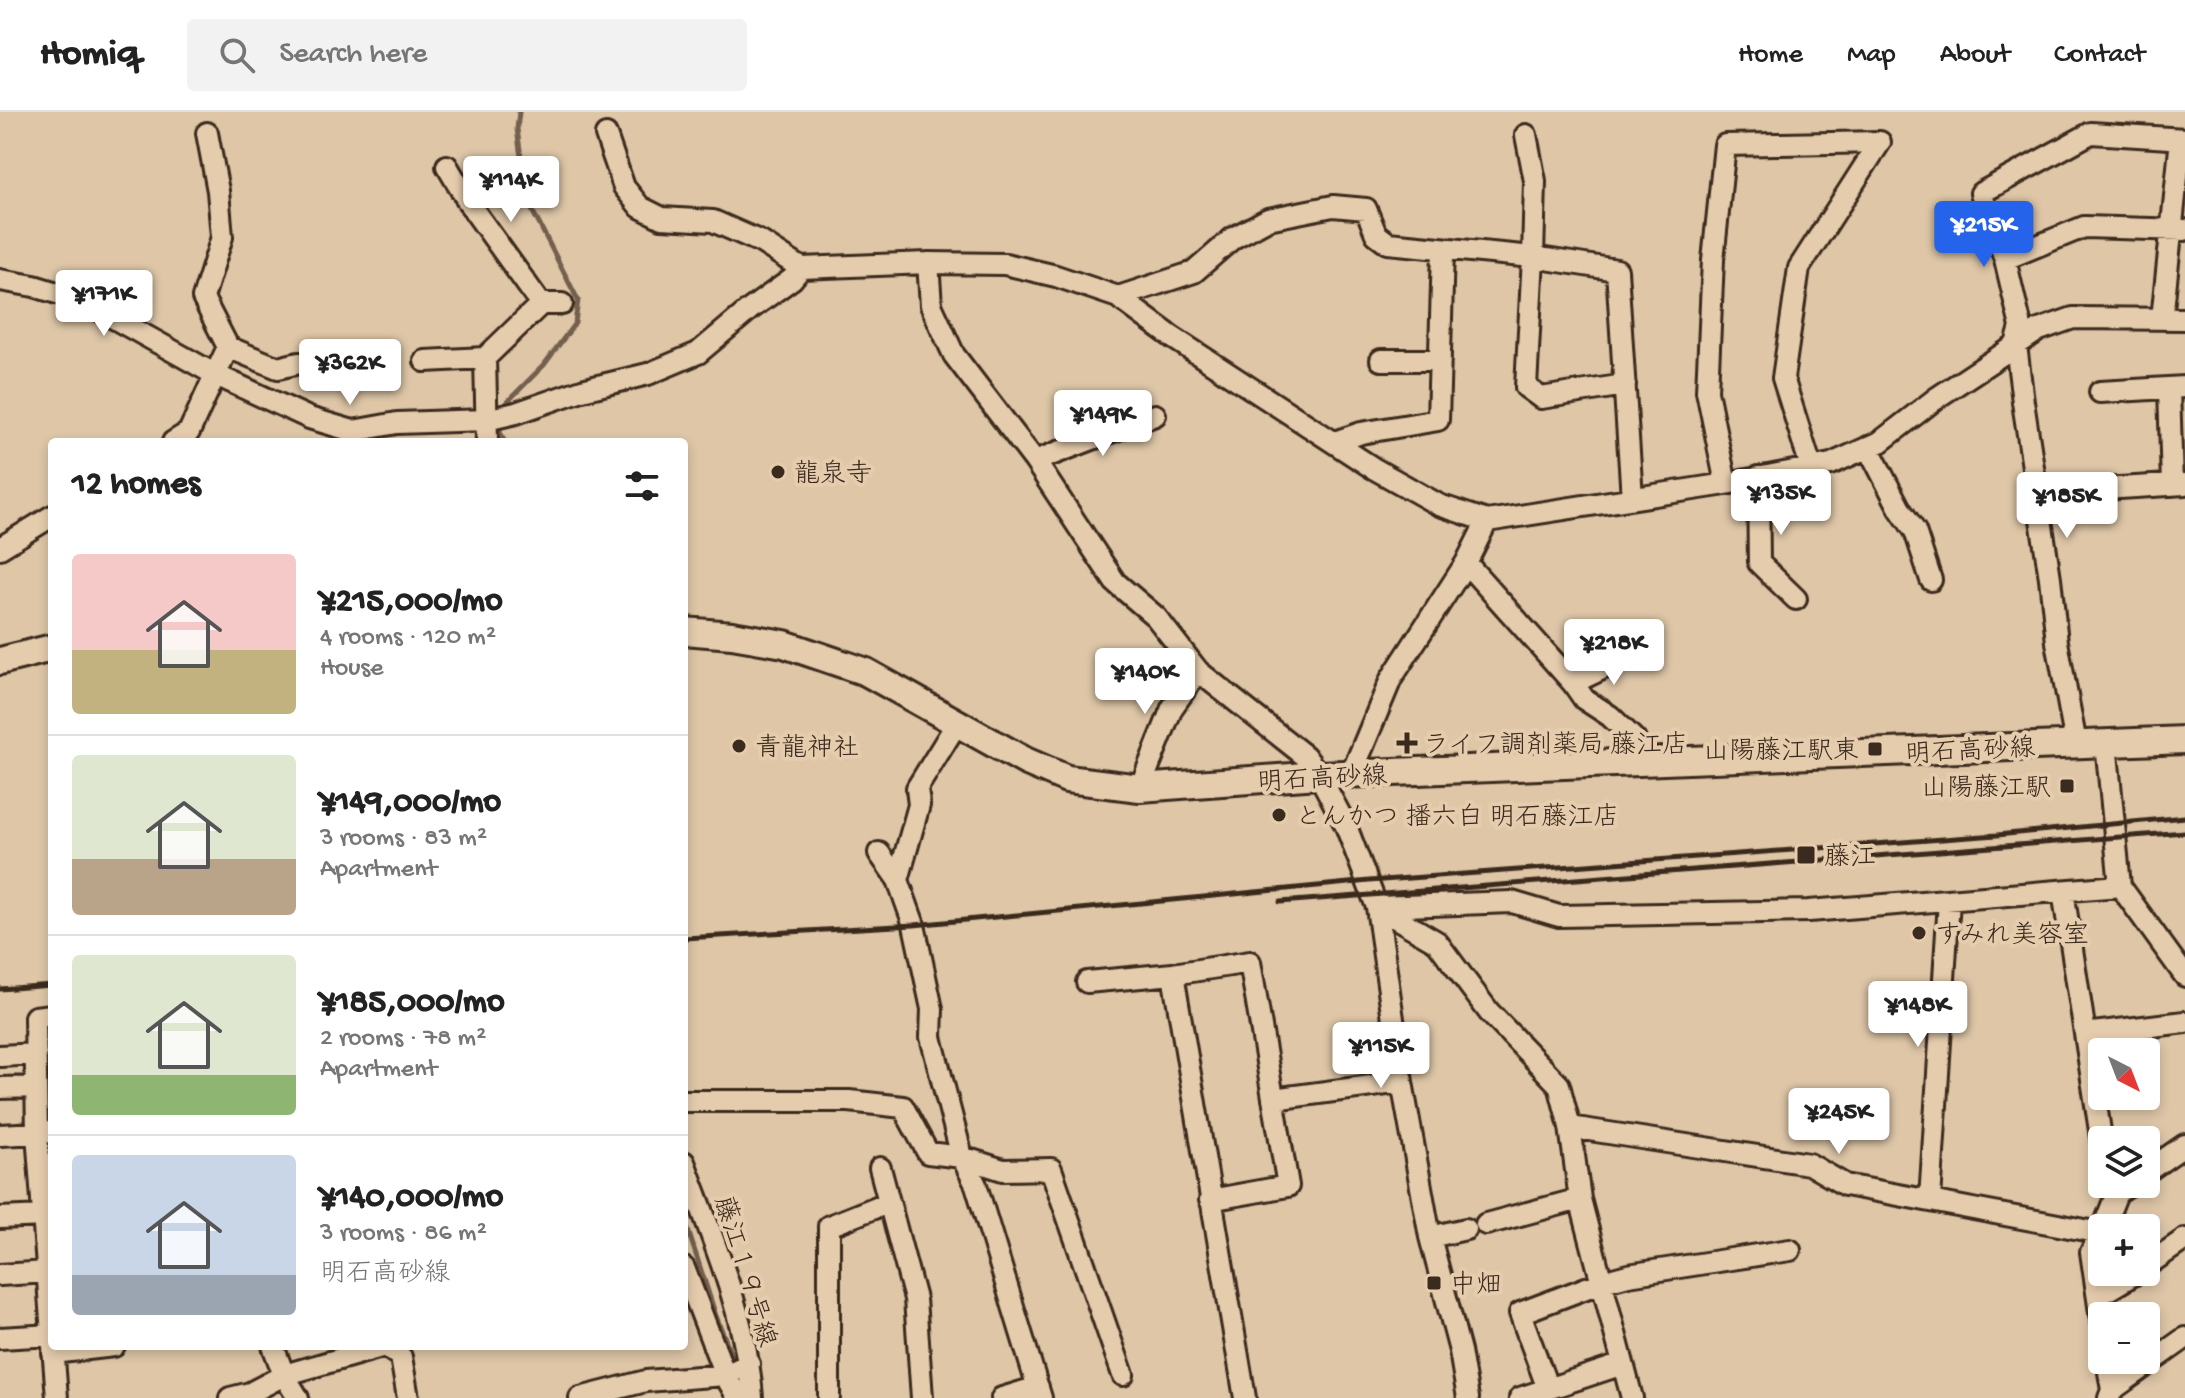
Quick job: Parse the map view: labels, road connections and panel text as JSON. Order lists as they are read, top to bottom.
{
  "streets": {
    "main road": ["明石高砂線"],
    "street": ["藤江１９号線"]
  },
  "places": {
    "other": [
      "龍泉寺",
      "青龍神社",
      "とんかつ 播六白 明石藤江店",
      "すみれ美容室"
    ],
    "health": ["ライフ調剤薬局 藤江店"],
    "transit": [
      "山陽藤江駅東",
      "山陽藤江駅",
      "藤江",
      "中畑"
    ]
  },
  "north": "bottom right",
  "page": {
    "header": "Homiq",
    "search": "Search here",
    "nav": [
      "Home",
      "Map",
      "About",
      "Contact"
    ],
    "price": [
      "¥114K",
      "¥215K",
      "¥171K",
      "¥362K",
      "¥149K",
      "¥135K",
      "¥185K",
      "¥218K",
      "¥140K",
      "¥148K",
      "¥115K",
      "¥245K"
    ],
    "heading": "12 homes",
    "list": [
      {
        "name": "¥215,000/mo",
        "note": "4 rooms · 120 m² · House"
      },
      {
        "name": "¥149,000/mo",
        "note": "3 rooms · 83 m² · Apartment"
      },
      {
        "name": "¥185,000/mo",
        "note": "2 rooms · 78 m² · Apartment"
      },
      {
        "name": "¥140,000/mo",
        "note": "3 rooms · 86 m² · 明石高砂線"
      }
    ],
    "map_buttons": ["+", "−"]
  }
}
